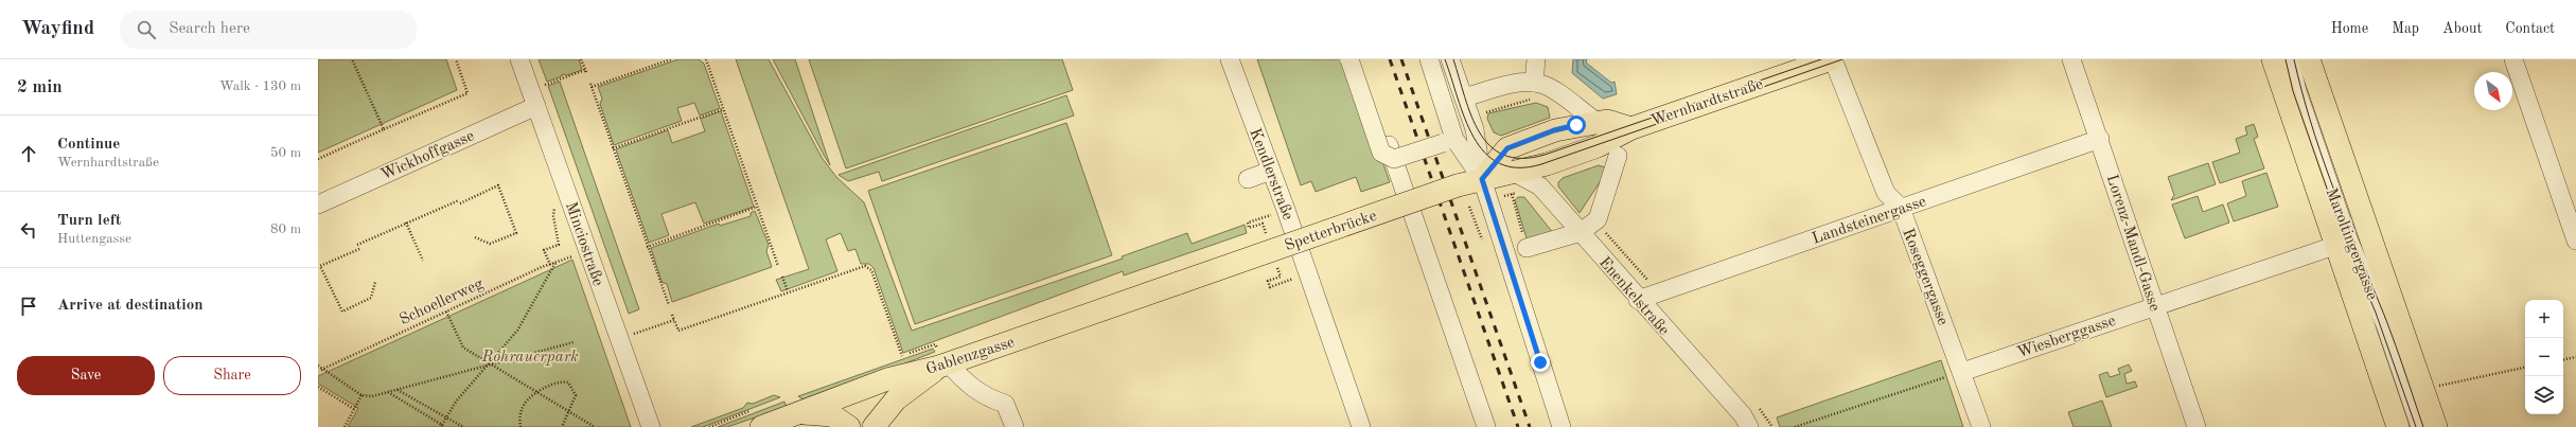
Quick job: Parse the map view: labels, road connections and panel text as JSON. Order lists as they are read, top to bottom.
{
  "streets": {
    "main road": [
      "Wernhardtstraße",
      "Spetterbrücke",
      "Maroltingergasse",
      "Gablenzgasse"
    ],
    "street": [
      "Wickhoffgasse",
      "Kendlerstraße",
      "Landsteinergasse",
      "Lorenz-Mandl-Gasse",
      "Minciostraße",
      "Roseggergasse",
      "Enenkelstraße",
      "Wiesberggasse"
    ],
    "path": ["Schoellerweg"]
  },
  "crossings": [
    ["Wernhardtstraße", "Spetterbrücke"],
    ["Wernhardtstraße", "Roseggergasse"],
    ["Wernhardtstraße", "Enenkelstraße"],
    ["Wickhoffgasse", "Minciostraße"],
    ["Landsteinergasse", "Lorenz-Mandl-Gasse"],
    ["Landsteinergasse", "Roseggergasse"],
    ["Landsteinergasse", "Enenkelstraße"],
    ["Spetterbrücke", "Gablenzgasse"],
    ["Lorenz-Mandl-Gasse", "Wiesberggasse"],
    ["Maroltingergasse", "Wiesberggasse"],
    ["Roseggergasse", "Wiesberggasse"]
  ],
  "parks": ["Rohrauerpark"],
  "north": "bottom right",
  "page": {
    "header": "Wayfind",
    "search": "Search here",
    "nav": [
      "Home",
      "Map",
      "About",
      "Contact"
    ],
    "heading": ["2 min", "Walk · 130 m"],
    "list": [
      ["Continue", "Wernhardtstraße", "50 m"],
      ["Turn left", "Huttengasse", "80 m"],
      "Arrive at destination"
    ],
    "map_buttons": ["+", "−"],
    "buttons": ["Save", "Share"]
  }
}
